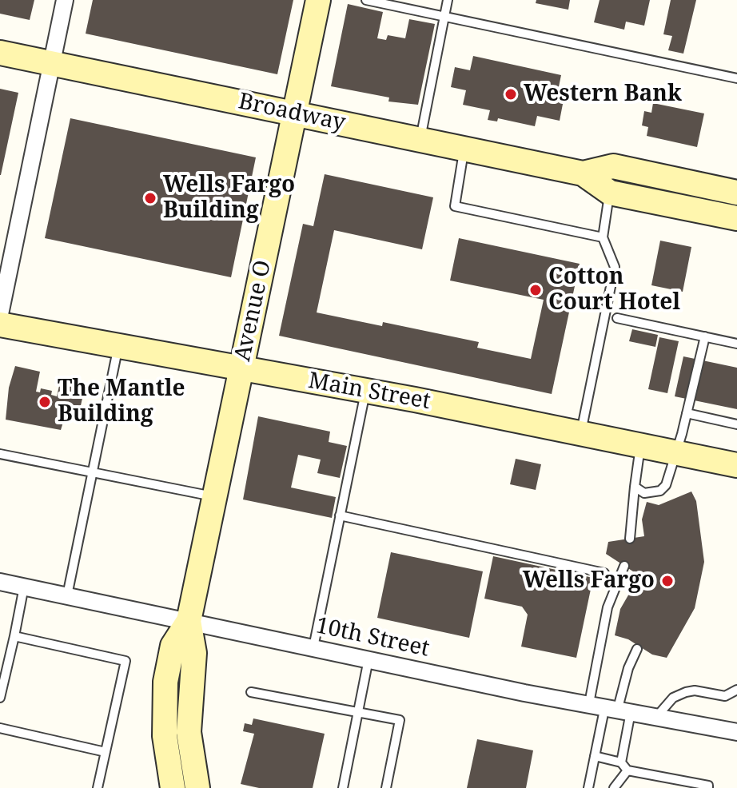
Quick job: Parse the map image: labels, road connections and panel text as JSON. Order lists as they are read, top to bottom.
{
  "streets": {
    "street": [
      "Broadway",
      "Avenue O",
      "Main Street",
      "10th Street"
    ]
  },
  "crossings": [
    ["Broadway", "Avenue O"],
    ["Avenue O", "Main Street"],
    ["Avenue O", "10th Street"]
  ],
  "places": [
    "Western Bank",
    "Wells Fargo Building",
    "Cotton Court Hotel",
    "The Mantle Building",
    "Wells Fargo"
  ]
}
